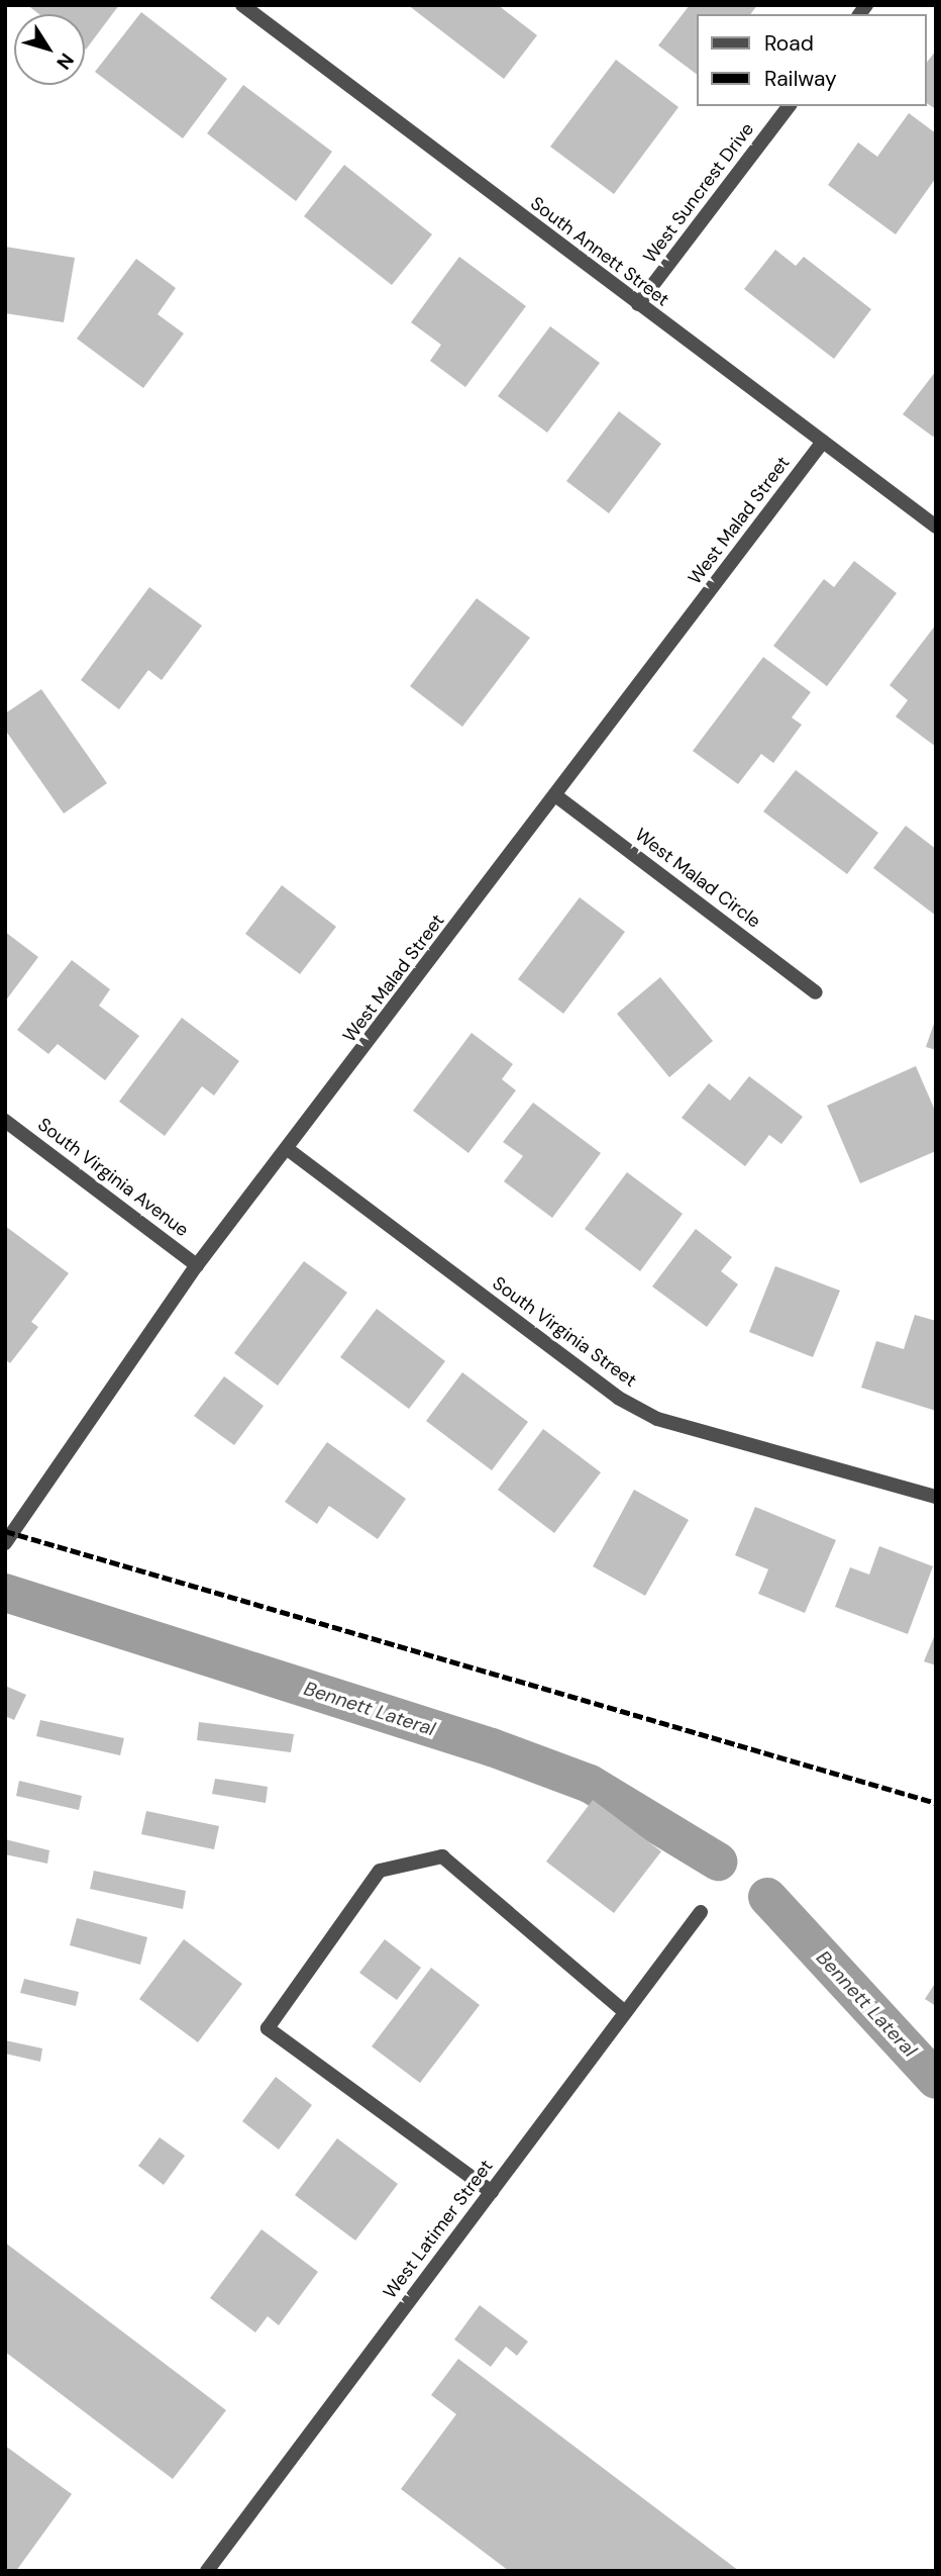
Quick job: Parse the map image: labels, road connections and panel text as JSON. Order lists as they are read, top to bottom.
{
  "streets": {
    "street": [
      "West Suncrest Drive",
      "South Annett Street",
      "West Malad Street",
      "West Malad Circle",
      "South Virginia Avenue",
      "South Virginia Street",
      "West Latimer Street"
    ]
  },
  "crossings": [
    ["West Suncrest Drive", "South Annett Street"],
    ["South Annett Street", "West Malad Street"],
    ["West Malad Street", "West Malad Circle"],
    ["West Malad Street", "South Virginia Avenue"],
    ["West Malad Street", "South Virginia Street"]
  ],
  "water": ["Bennett Lateral"],
  "legend": ["Road", "Railway"],
  "north": "bottom right"
}
